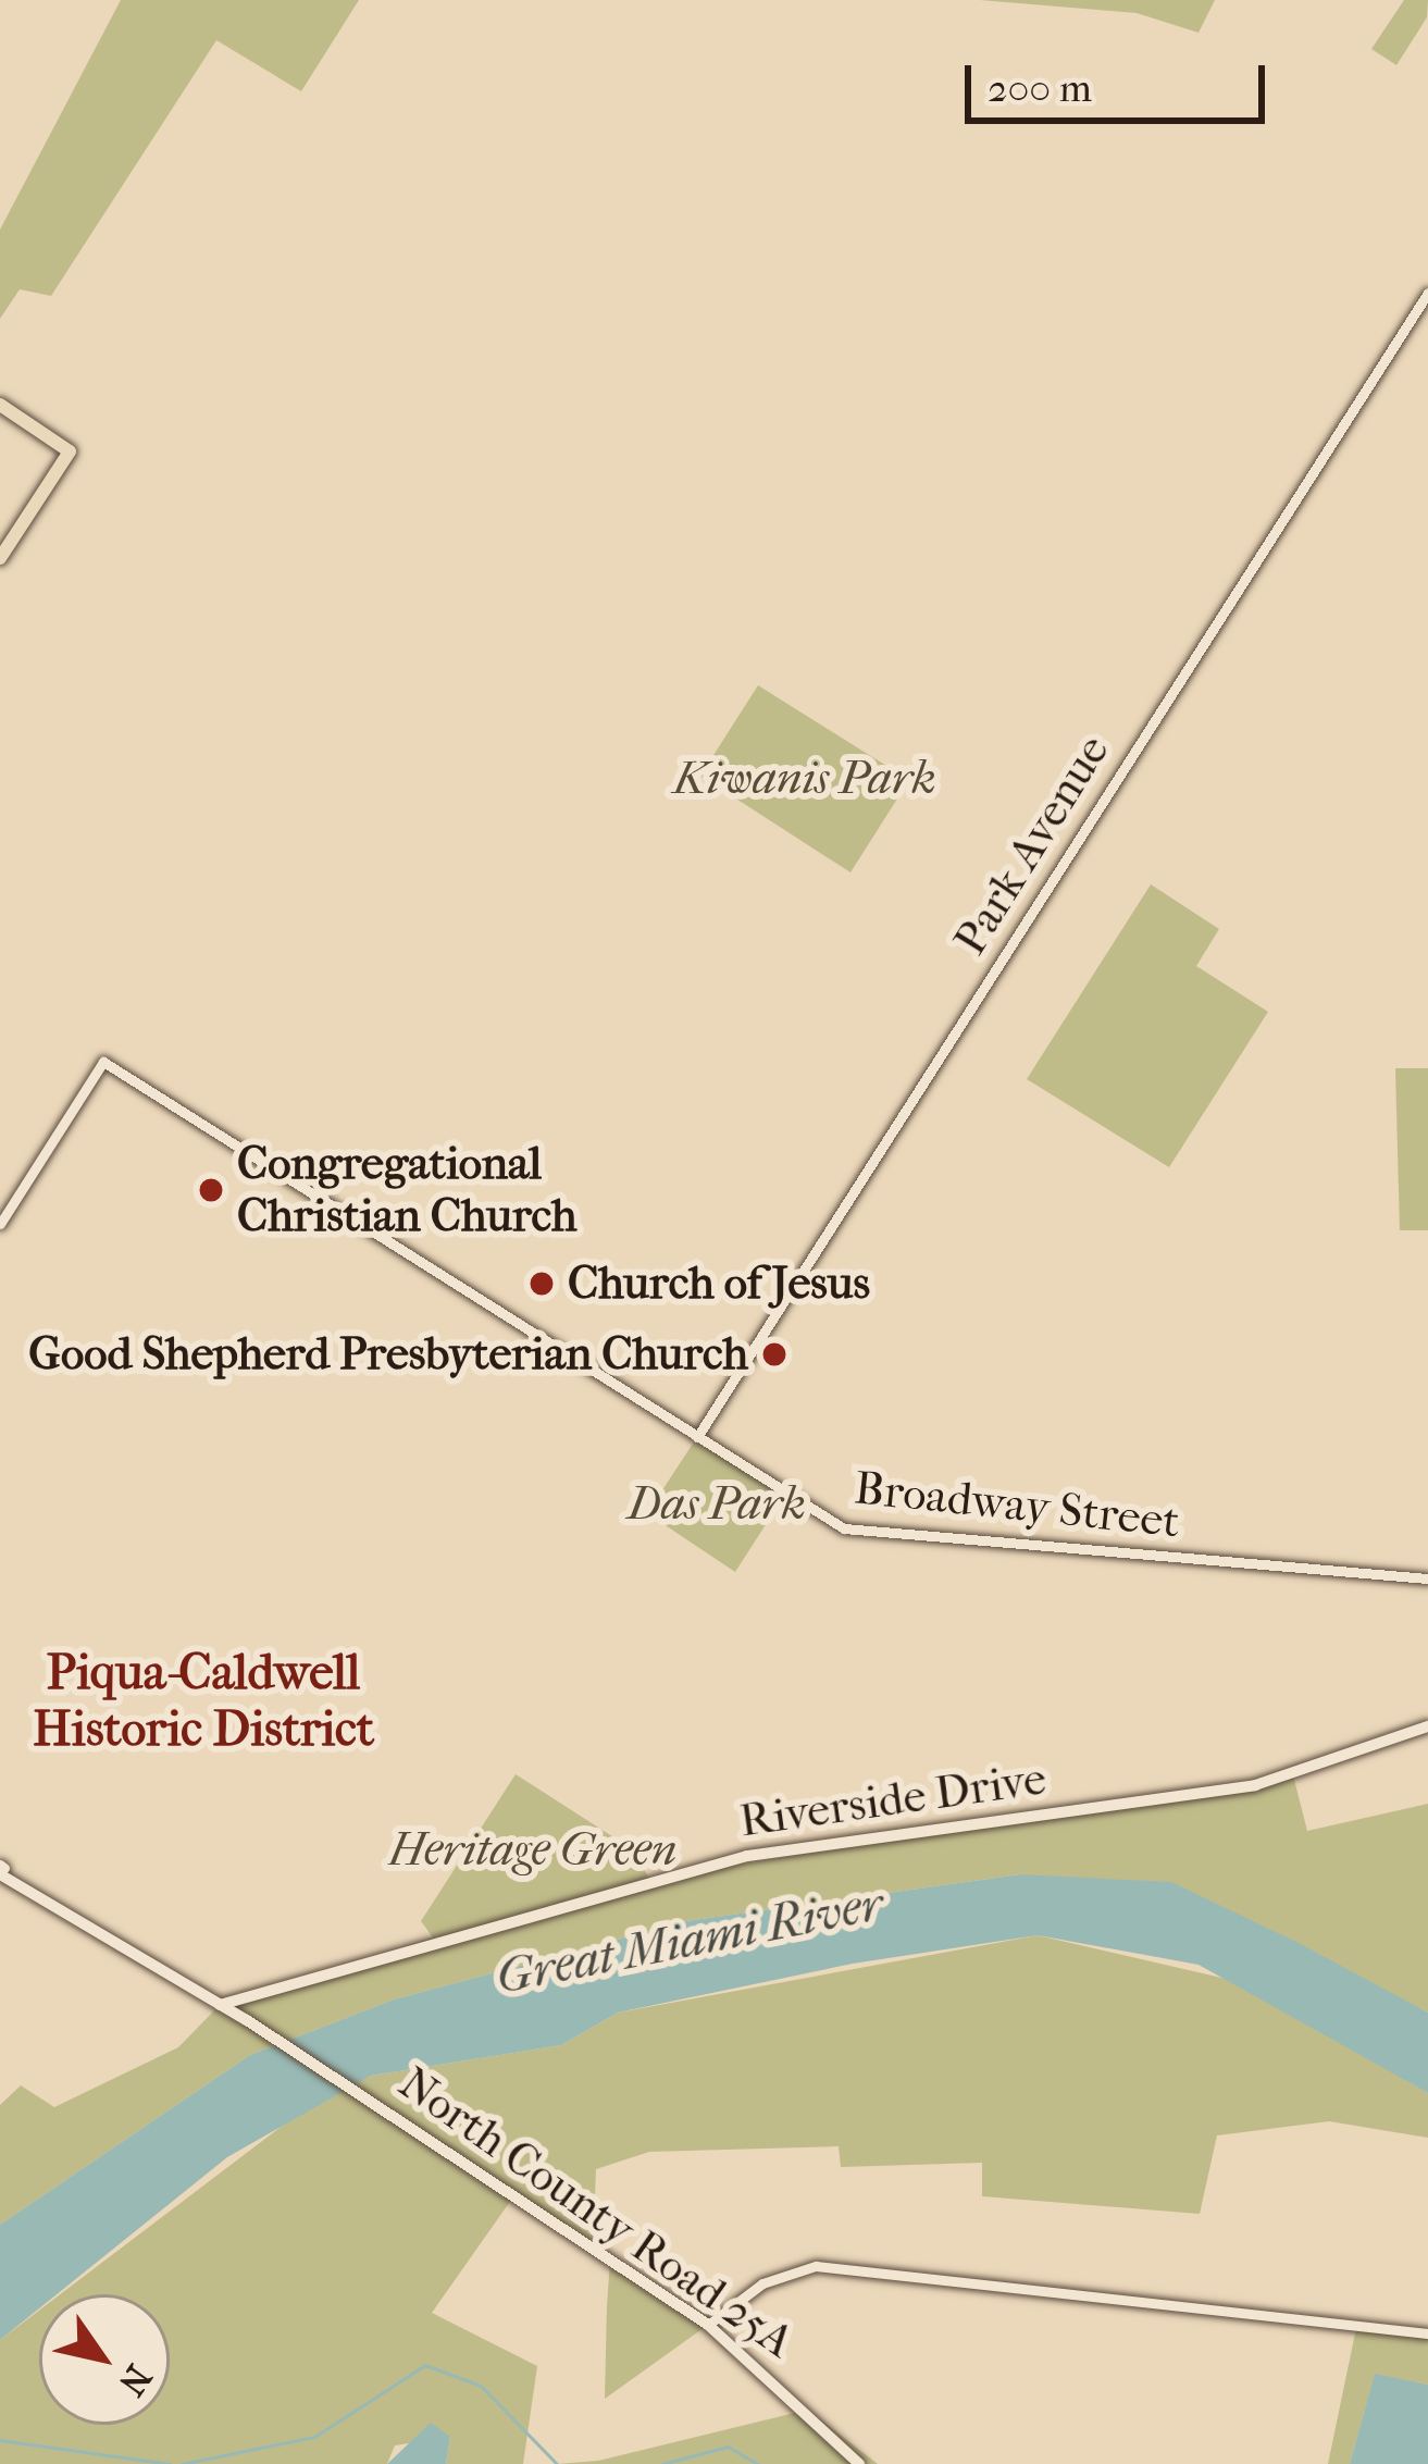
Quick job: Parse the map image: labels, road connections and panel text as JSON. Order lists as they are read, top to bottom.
{
  "streets": {
    "main road": ["Riverside Drive", "North County Road 25A"],
    "street": ["Park Avenue", "Broadway Street"]
  },
  "crossings": [
    ["Park Avenue", "Broadway Street"],
    ["Riverside Drive", "North County Road 25A"]
  ],
  "districts": ["Piqua-Caldwell Historic District"],
  "water": ["Great Miami River"],
  "parks": ["Kiwanis Park", "Das Park", "Heritage Green"],
  "places": ["Congregational Christian Church", "Church of Jesus", "Good Shepherd Presbyterian Church"],
  "scale_bar": "200 m",
  "north": "bottom right"
}
